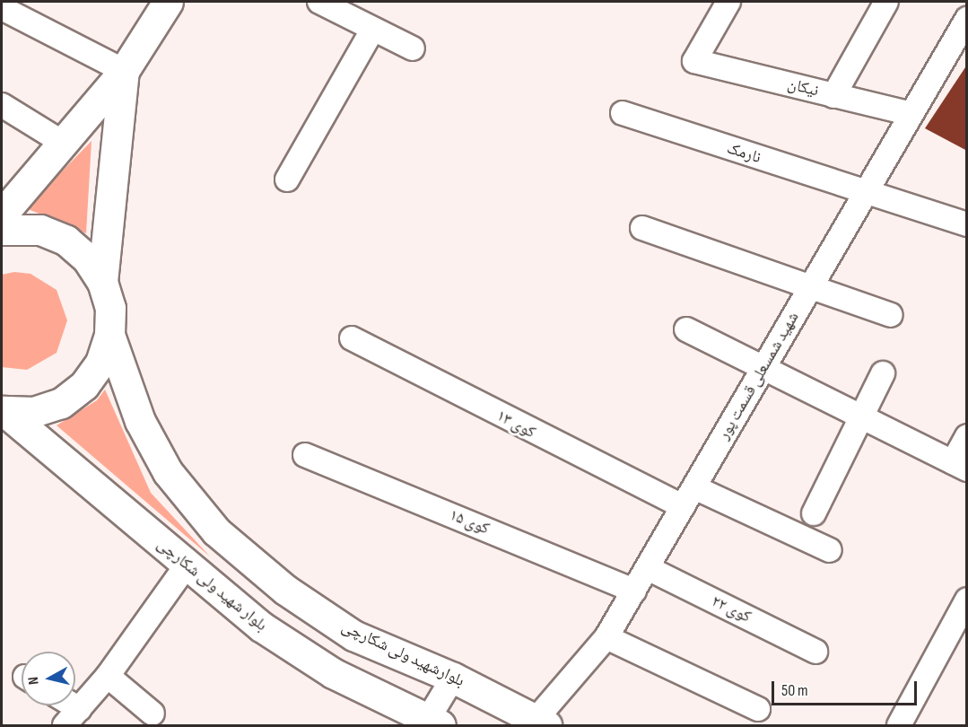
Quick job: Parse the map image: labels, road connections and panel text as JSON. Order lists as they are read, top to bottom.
{
  "streets": {
    "main road": ["بلوار شهید ولی شکارچی", "بلوارشهید ولی شکارچی"],
    "street": [
      "نیکان",
      "نارمک",
      "شهید شمسعلی قسمت پور",
      "کوی ۱۳",
      "کوی ۱۵",
      "کوی ۲۲"
    ]
  },
  "crossings": [
    ["نیکان", "شهید شمسعلی قسمت پور"],
    ["نارمک", "شهید شمسعلی قسمت پور"],
    ["شهید شمسعلی قسمت پور", "کوی ۱۳"],
    ["شهید شمسعلی قسمت پور", "کوی ۱۵"],
    ["شهید شمسعلی قسمت پور", "کوی ۲۲"],
    ["شهید شمسعلی قسمت پور", "بلوارشهید ولی شکارچی"]
  ],
  "scale_bar": "50 m",
  "north": "left"
}
